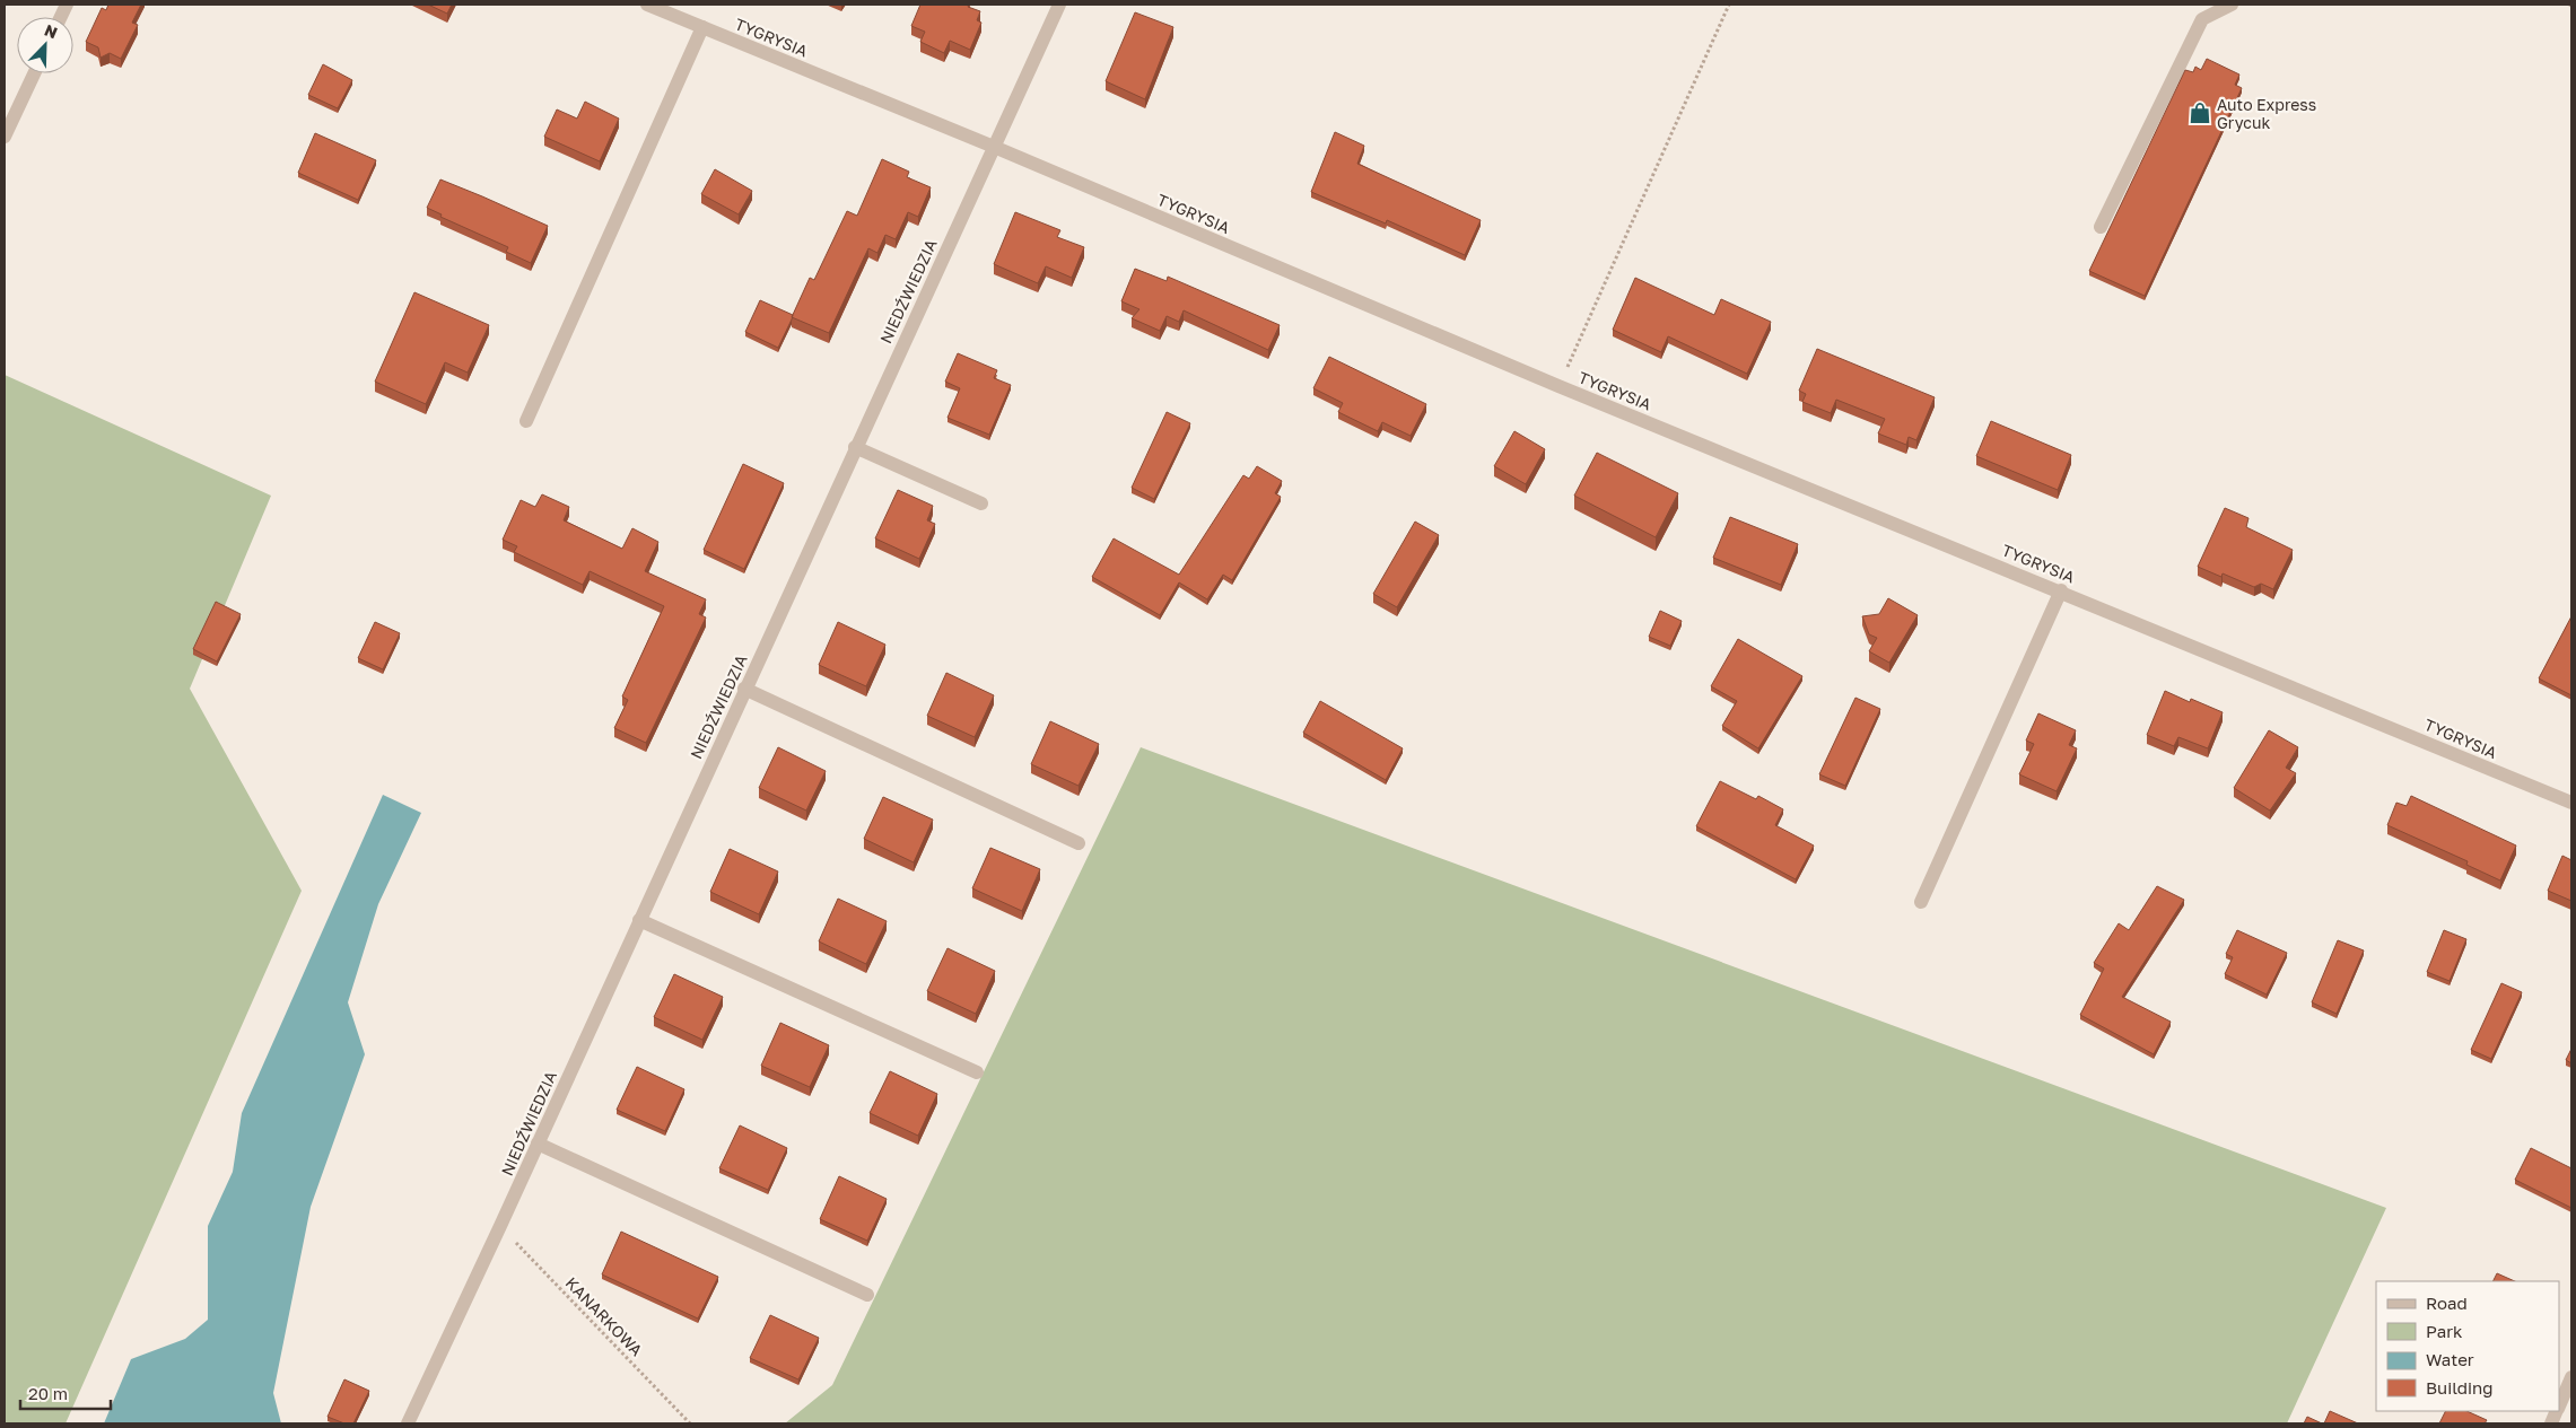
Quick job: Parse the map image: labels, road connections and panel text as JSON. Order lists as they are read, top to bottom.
{
  "streets": {
    "street": ["TYGRYSIA", "NIEDŹWIEDZIA"],
    "path": ["KANARKOWA"]
  },
  "crossings": [
    ["TYGRYSIA", "NIEDŹWIEDZIA"],
    ["NIEDŹWIEDZIA", "KANARKOWA"]
  ],
  "places": {
    "shop": ["Auto Express Grycuk"]
  },
  "legend": [
    "Road",
    "Park",
    "Water",
    "Building"
  ],
  "scale_bar": "20 m",
  "north": "top right"
}
